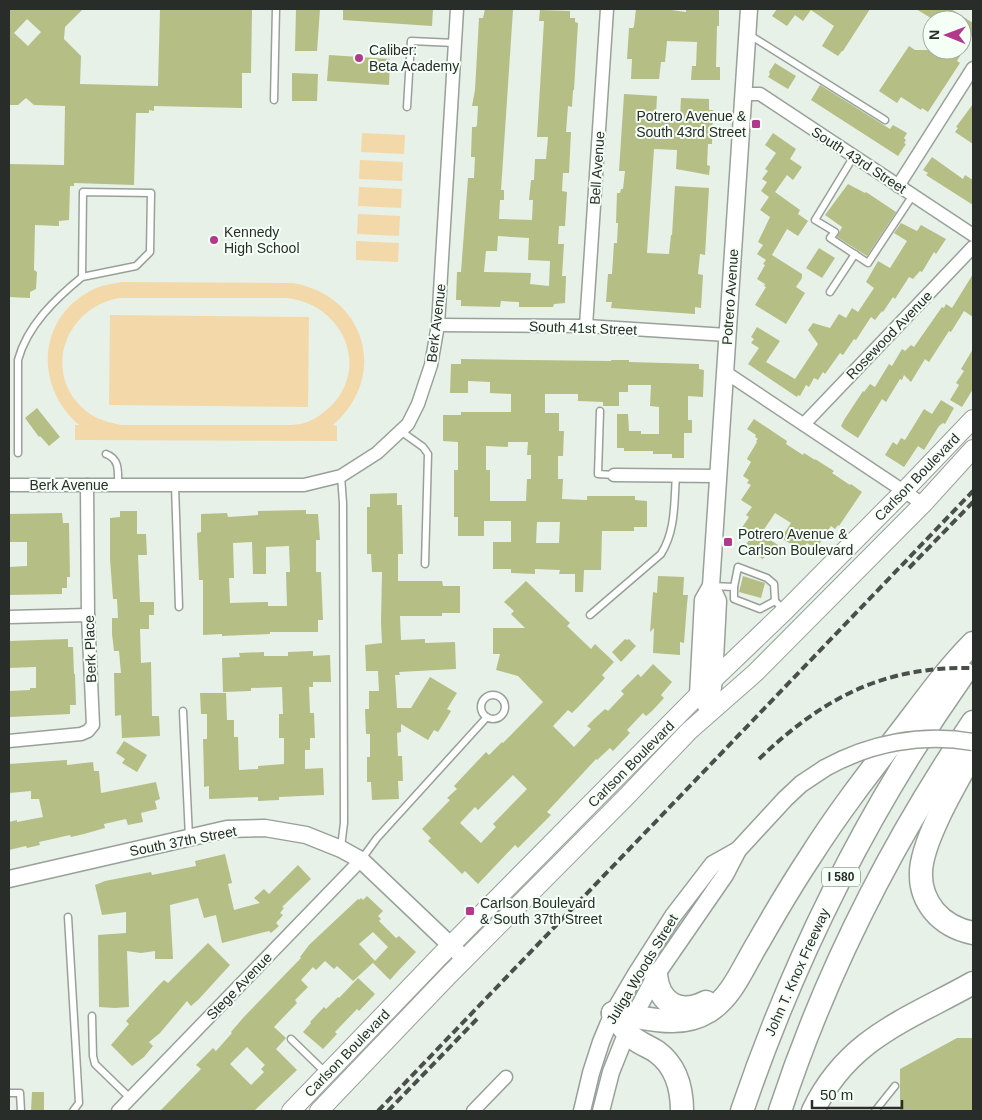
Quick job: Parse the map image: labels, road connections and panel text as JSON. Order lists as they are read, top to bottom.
{
  "streets": {
    "highway": ["I 580", "John T. Knox Freeway"],
    "main road": ["Carlson Boulevard"],
    "street": [
      "South 43rd Street",
      "Bell Avenue",
      "Potrero Avenue",
      "Berk Avenue",
      "South 41st Street",
      "Rosewood Avenue",
      "Berk Place",
      "South 37th Street",
      "Juliga Woods Street",
      "Stege Avenue"
    ]
  },
  "crossings": [
    ["South 43rd Street", "Potrero Avenue"],
    ["Bell Avenue", "South 41st Street"],
    ["Potrero Avenue", "South 41st Street"],
    ["Potrero Avenue", "Carlson Boulevard"],
    ["Berk Avenue", "South 41st Street"],
    ["Berk Avenue", "Berk Place"],
    ["Carlson Boulevard", "South 37th Street"],
    ["South 37th Street", "Stege Avenue"]
  ],
  "places": {
    "other": ["Caliber: Beta Academy", "Kennedy High School"],
    "transit": ["Potrero Avenue & South 43rd Street", "Potrero Avenue & Carlson Boulevard", "Carlson Boulevard & South 37th Street"]
  },
  "scale_bar": "50 m",
  "north": "left"
}
